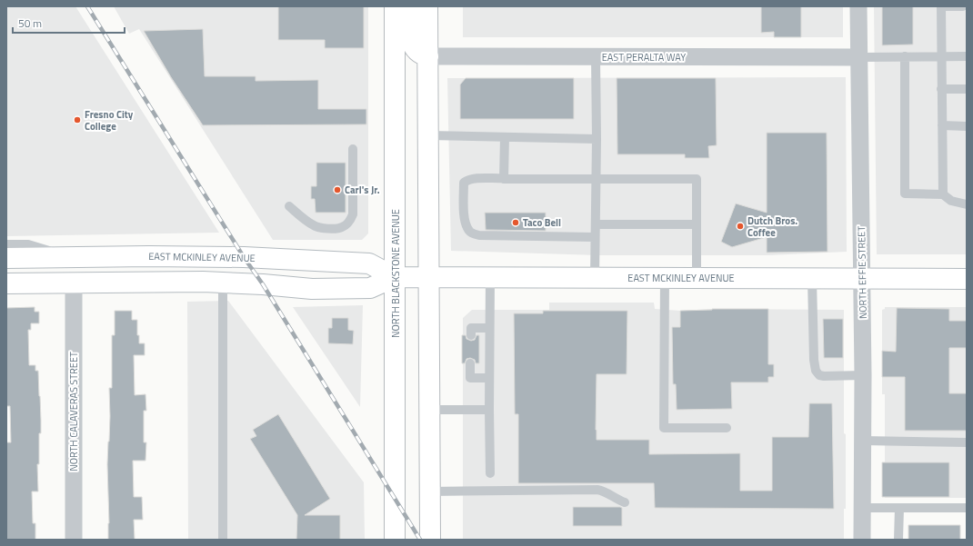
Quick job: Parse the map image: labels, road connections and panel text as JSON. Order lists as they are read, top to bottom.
{
  "streets": {
    "main road": ["EAST MCKINLEY AVENUE", "NORTH BLACKSTONE AVENUE"],
    "street": ["EAST PERALTA WAY", "NORTH EFFIE STREET", "NORTH CALAVERAS STREET"]
  },
  "crossings": [
    ["EAST PERALTA WAY", "NORTH EFFIE STREET"],
    ["EAST MCKINLEY AVENUE", "NORTH EFFIE STREET"],
    ["EAST MCKINLEY AVENUE", "NORTH BLACKSTONE AVENUE"],
    ["EAST MCKINLEY AVENUE", "NORTH CALAVERAS STREET"]
  ],
  "places": [
    "Fresno City College",
    "Carl's Jr.",
    "Taco Bell",
    "Dutch Bros. Coffee"
  ],
  "scale_bar": "50 m"
}
